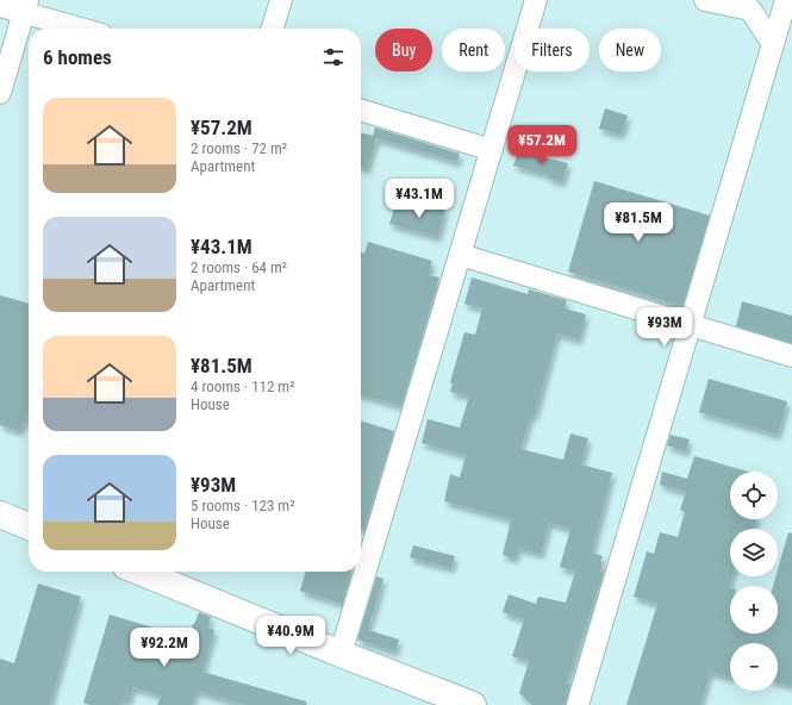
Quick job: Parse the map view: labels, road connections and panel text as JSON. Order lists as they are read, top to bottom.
{
  "page": {
    "chip": [
      "Buy",
      "Rent",
      "Filters",
      "New"
    ],
    "heading": "6 homes",
    "list": [
      {
        "name": "¥57.2M",
        "note": "2 rooms · 72 m² · Apartment"
      },
      {
        "name": "¥43.1M",
        "note": "2 rooms · 64 m² · Apartment"
      },
      {
        "name": "¥81.5M",
        "note": "4 rooms · 112 m² · House"
      },
      {
        "name": "¥93M",
        "note": "5 rooms · 123 m² · House"
      }
    ],
    "price": [
      "¥57.2M",
      "¥43.1M",
      "¥81.5M",
      "¥93M",
      "¥40.9M",
      "¥92.2M"
    ],
    "map_buttons": ["+", "−"]
  }
}
